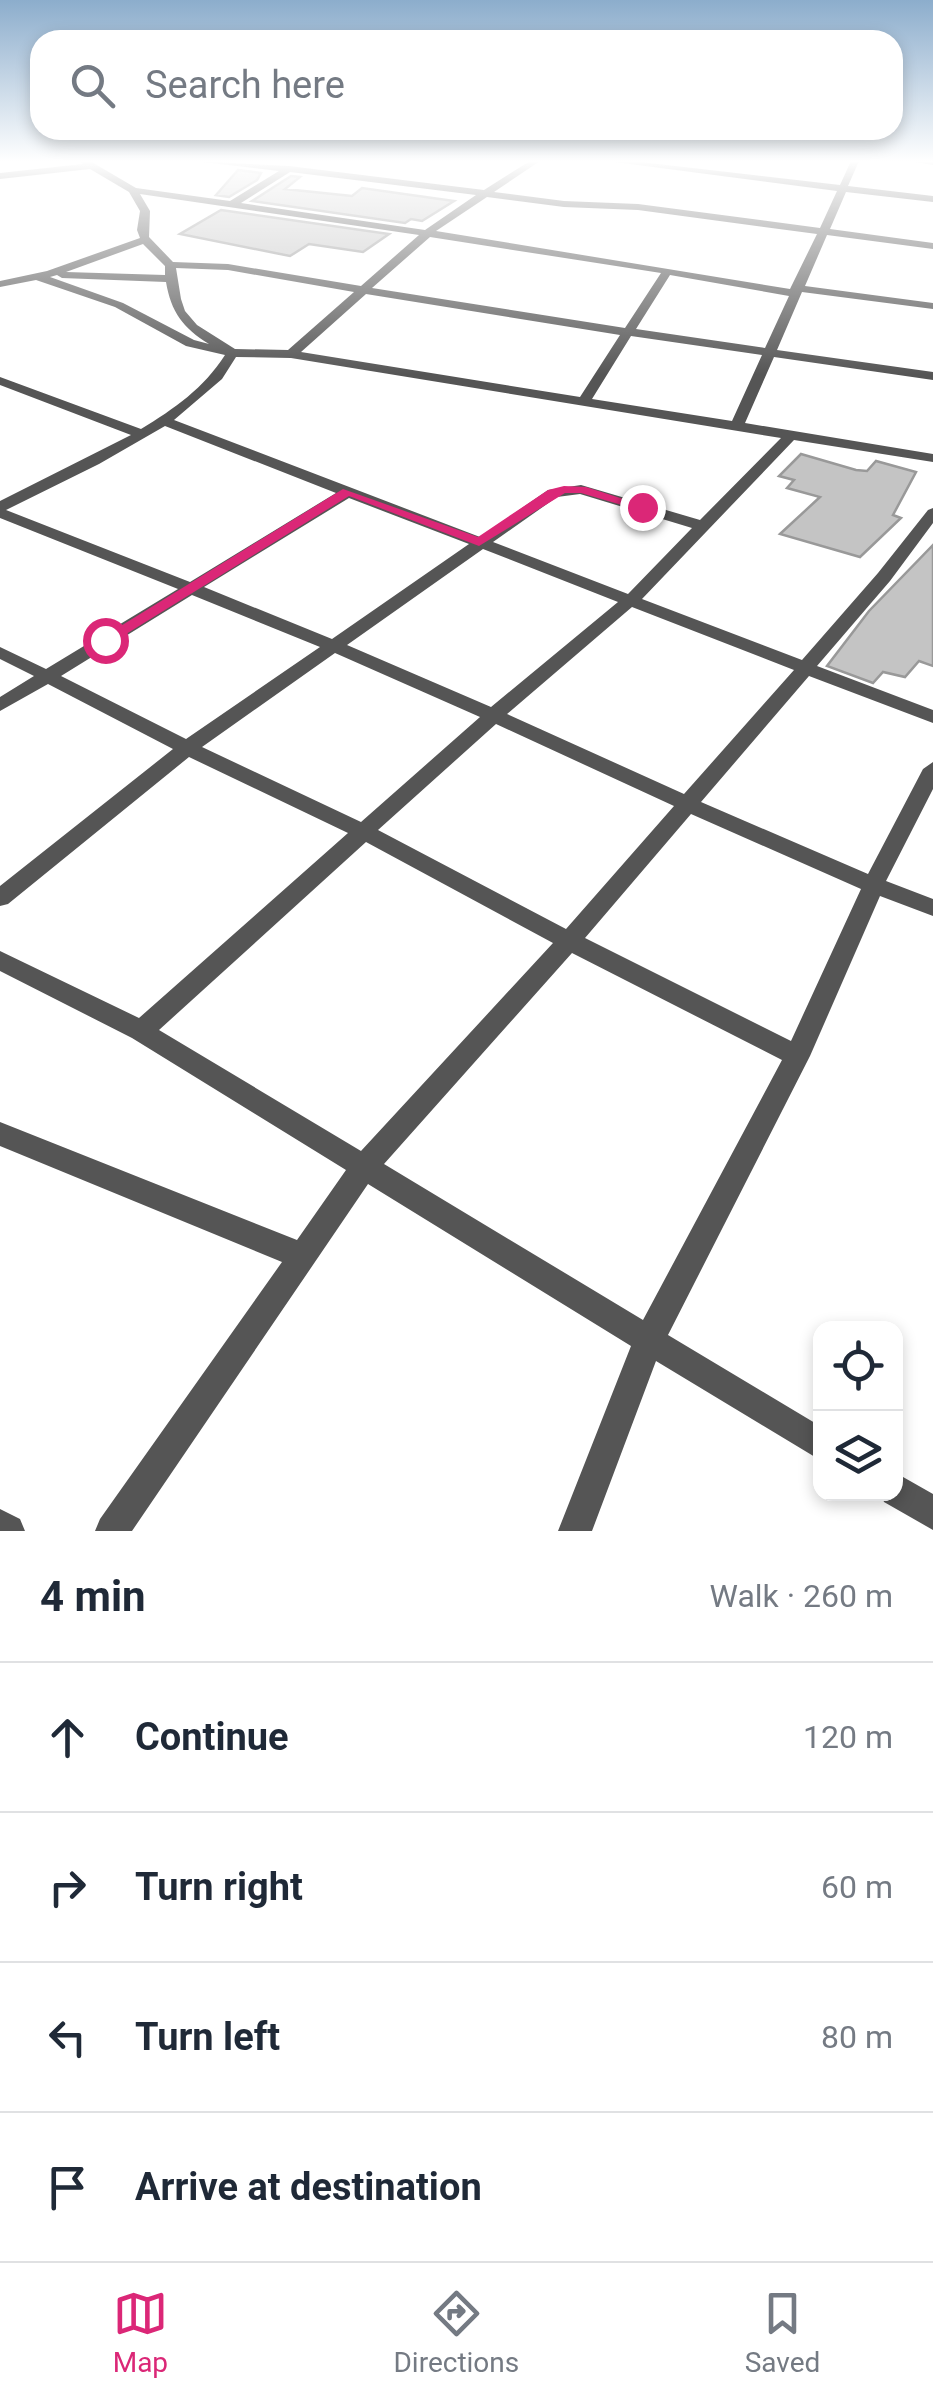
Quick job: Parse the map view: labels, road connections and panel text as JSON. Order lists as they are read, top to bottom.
{
  "page": {
    "search": "Search here",
    "heading": ["4 min", "Walk · 260 m"],
    "list": [
      ["Continue", "120 m"],
      ["Turn right", "60 m"],
      ["Turn left", "80 m"],
      "Arrive at destination"
    ],
    "nav": ["Map", "Directions", "Saved"]
  }
}
